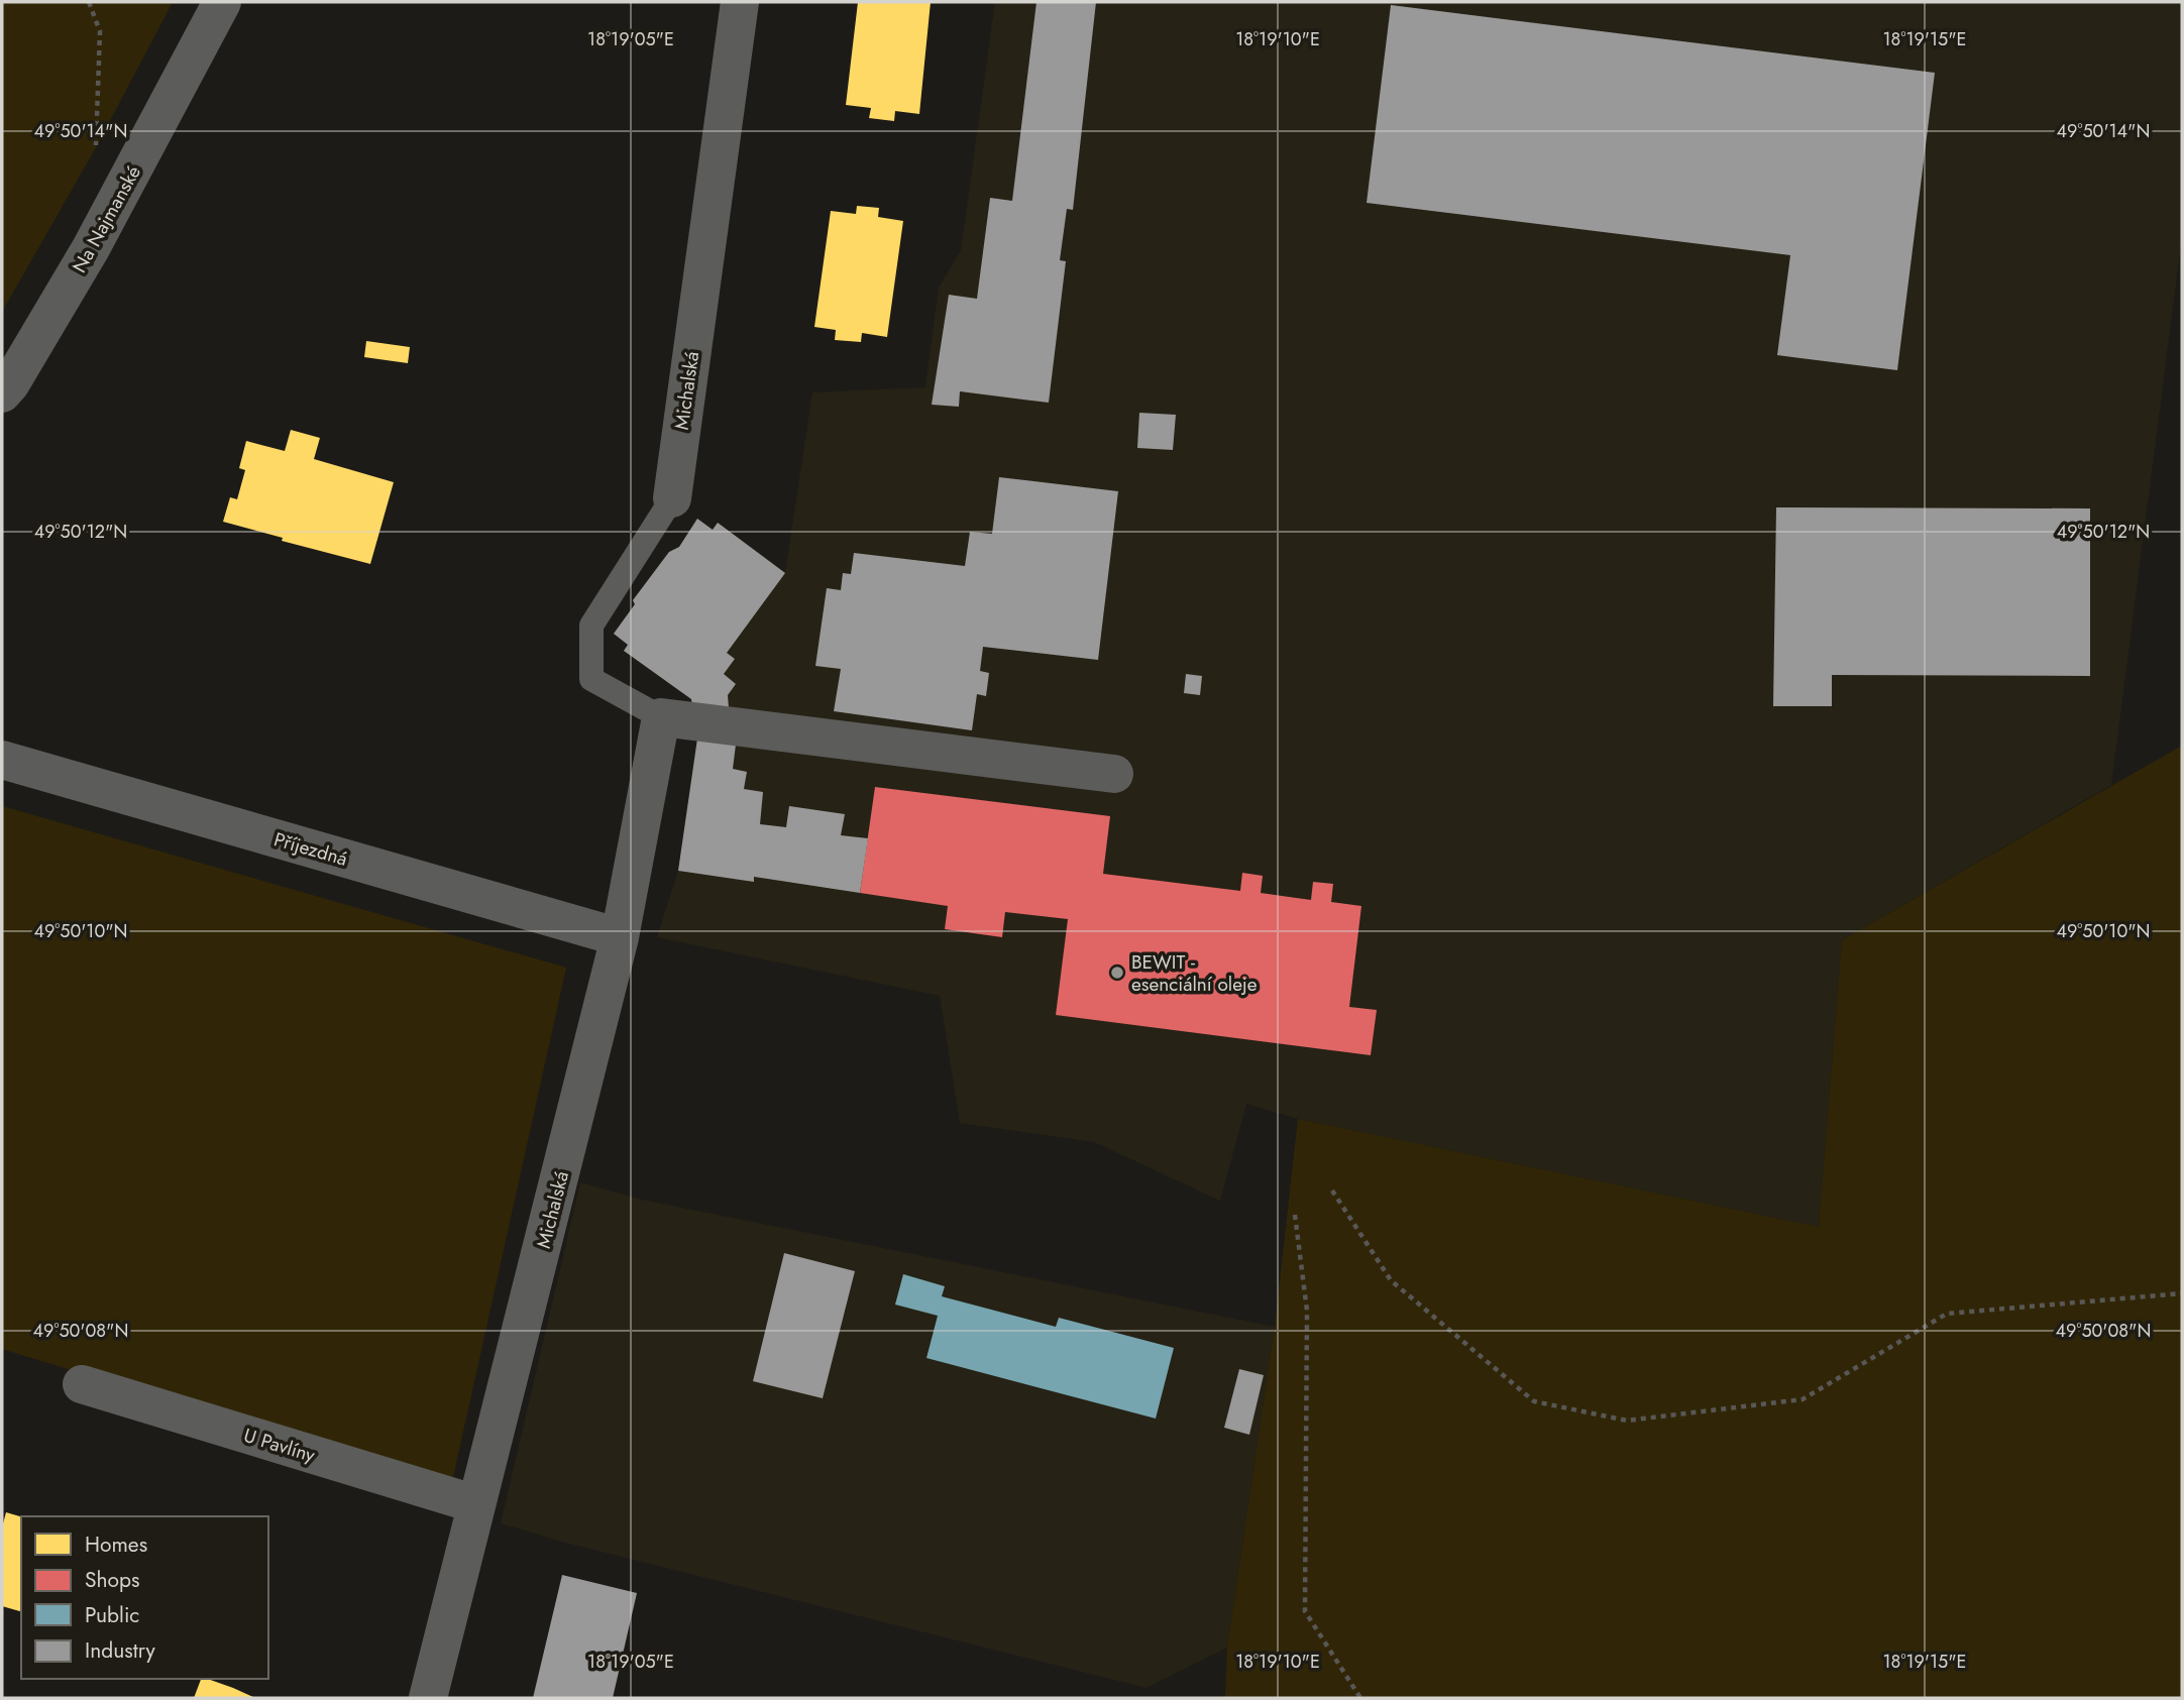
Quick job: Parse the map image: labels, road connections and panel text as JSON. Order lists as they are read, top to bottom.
{
  "streets": {
    "street": [
      "Na Najmanské",
      "Michalská",
      "Příjezdná",
      "U Pavlíny"
    ]
  },
  "crossings": [
    ["Michalská", "Příjezdná"],
    ["Michalská", "U Pavlíny"]
  ],
  "places": ["BEWIT - esenciální oleje"],
  "legend": [
    "Homes",
    "Shops",
    "Public",
    "Industry"
  ],
  "coordinates": [
    "18°19'05\"E",
    "18°19'10\"E",
    "18°19'15\"E",
    "49°50'14\"N",
    "49°50'12\"N",
    "49°50'10\"N",
    "49°50'08\"N"
  ]
}
